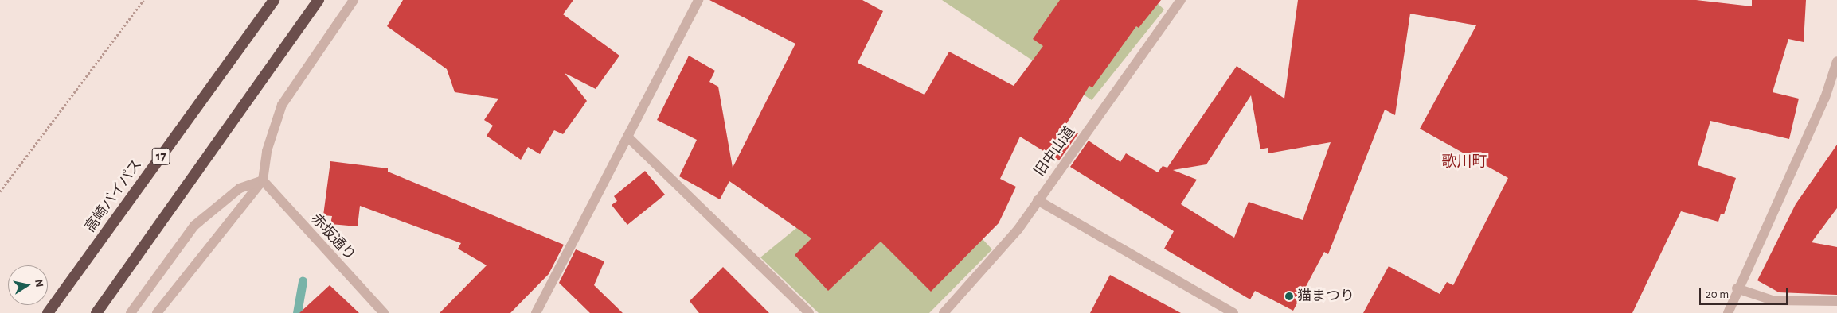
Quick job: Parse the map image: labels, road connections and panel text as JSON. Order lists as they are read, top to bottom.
{
  "streets": {
    "highway": ["17", "高崎バイパス"],
    "street": ["旧中山道", "赤坂通り"]
  },
  "districts": ["歌川町"],
  "places": ["猫まつり"],
  "scale_bar": "20 m",
  "north": "right"
}
